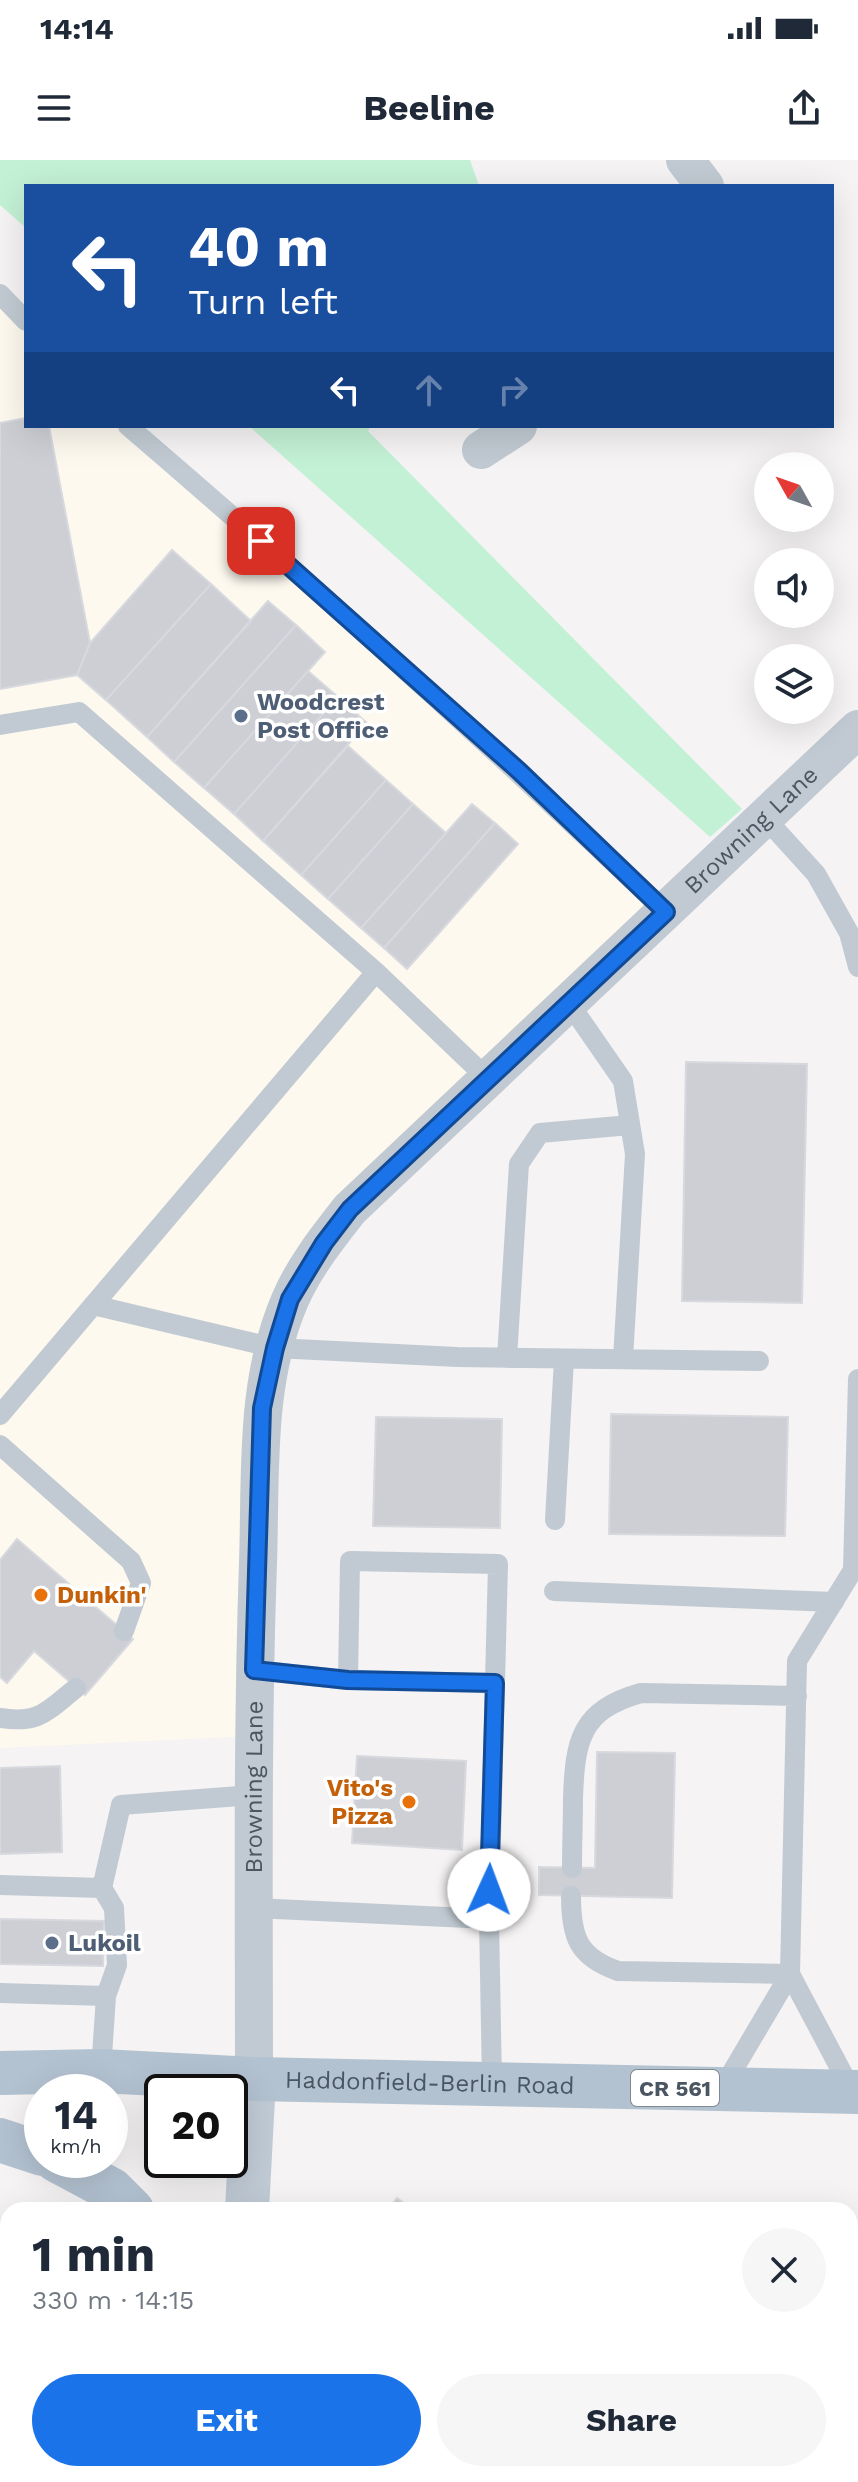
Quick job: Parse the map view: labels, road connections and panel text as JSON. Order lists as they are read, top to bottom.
{
  "streets": {
    "main road": ["Haddonfield-Berlin Road", "CR 561"],
    "street": ["Browning Lane"]
  },
  "crossings": [
    ["Browning Lane", "Haddonfield-Berlin Road"]
  ],
  "places": [
    "Woodcrest Post Office",
    "Dunkin'",
    "Vito's Pizza",
    "Lukoil"
  ],
  "north": "top left",
  "page": {
    "status": "14:14",
    "header": "Beeline",
    "turn": ["40 m", "Turn left"],
    "speed": "14 km/h",
    "limit": "20",
    "heading": ["1 min", "330 m · 14:15"],
    "buttons": ["Exit", "Share"]
  }
}
